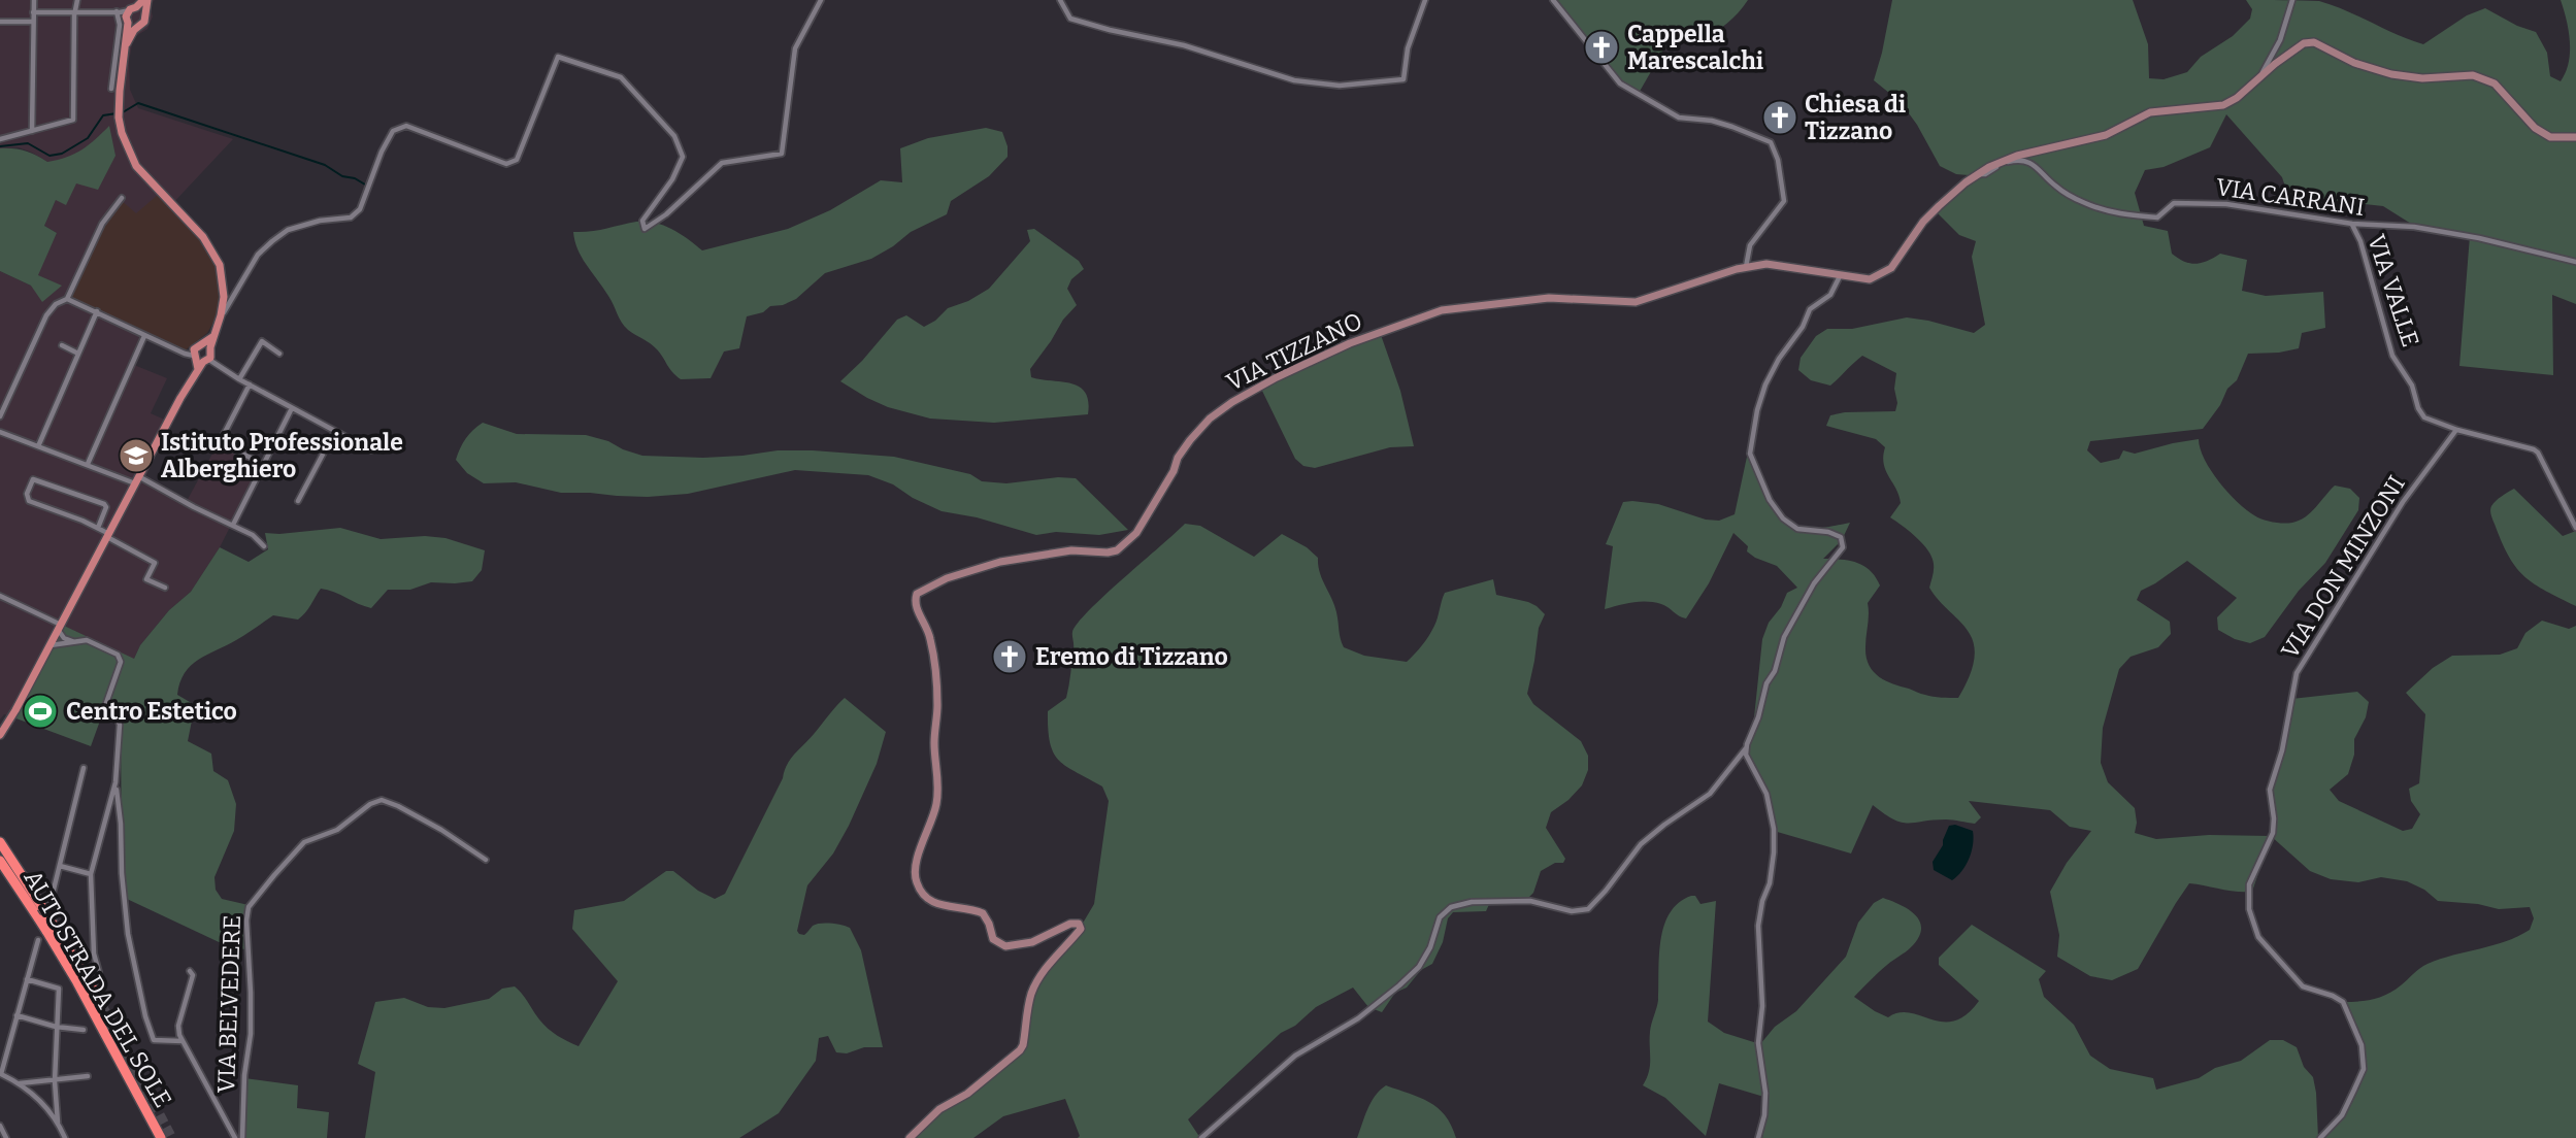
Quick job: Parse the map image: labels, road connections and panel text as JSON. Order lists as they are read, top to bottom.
{
  "streets": {
    "highway": ["AUTOSTRADA DEL SOLE"],
    "street": [
      "VIA CARRANI",
      "VIA VALLE",
      "VIA TIZZANO",
      "VIA DON MINZONI",
      "VIA BELVEDERE"
    ]
  },
  "crossings": [
    ["VIA CARRANI", "VIA VALLE"],
    ["VIA CARRANI", "VIA TIZZANO"],
    ["VIA VALLE", "VIA DON MINZONI"]
  ],
  "places": {
    "church": ["Cappella Marescalchi", "Chiesa di Tizzano", "Eremo di Tizzano"],
    "school or university": ["Istituto Professionale Alberghiero"],
    "sports": ["Centro Estetico"]
  }
}
